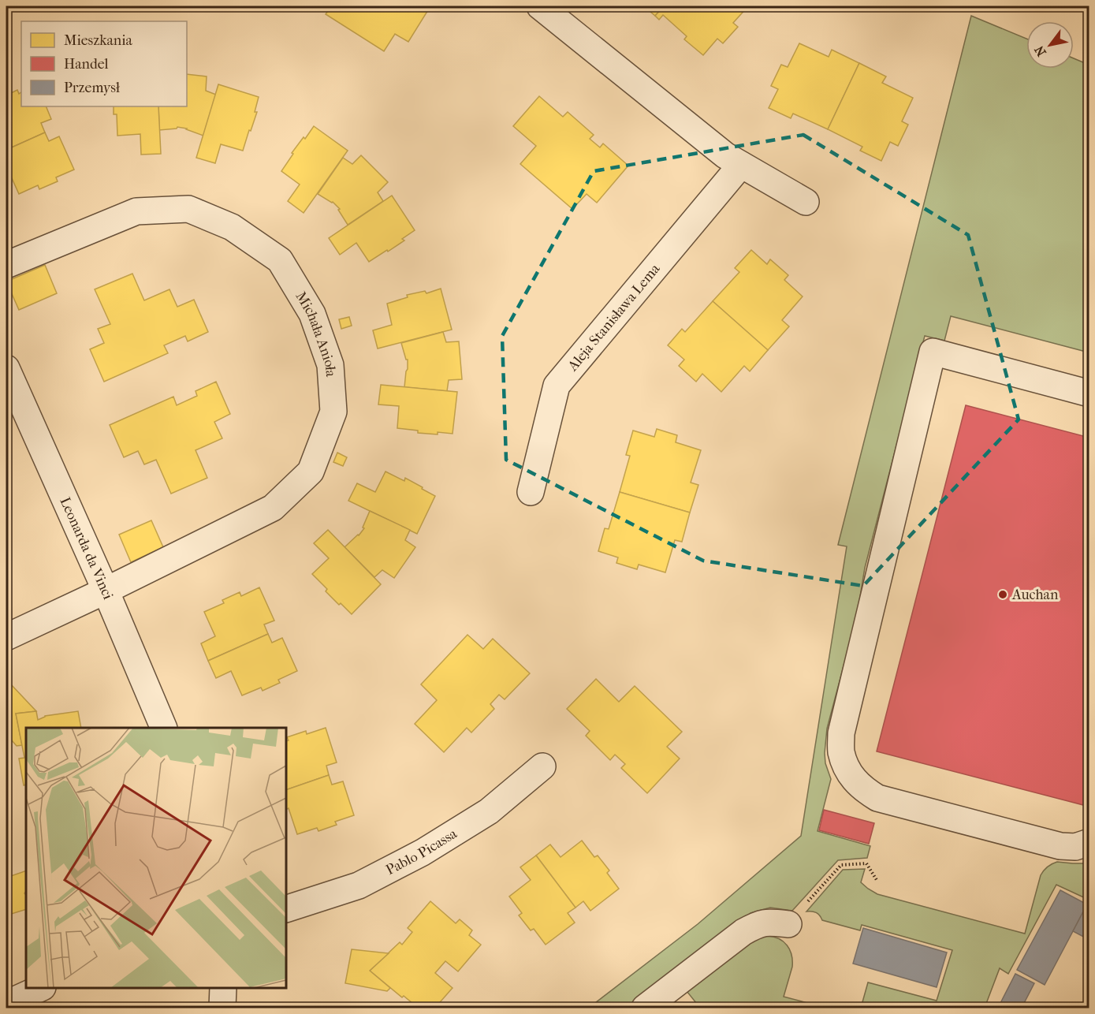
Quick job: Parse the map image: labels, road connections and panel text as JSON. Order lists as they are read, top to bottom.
{
  "streets": {
    "street": [
      "Aleja Stanisława Lema",
      "Michała Anioła",
      "Leonarda da Vinci",
      "Pablo Picassa"
    ]
  },
  "crossings": [
    ["Michała Anioła", "Leonarda da Vinci"]
  ],
  "places": ["Auchan"],
  "legend": ["Mieszkania", "Handel", "Przemysł"],
  "north": "bottom left"
}
